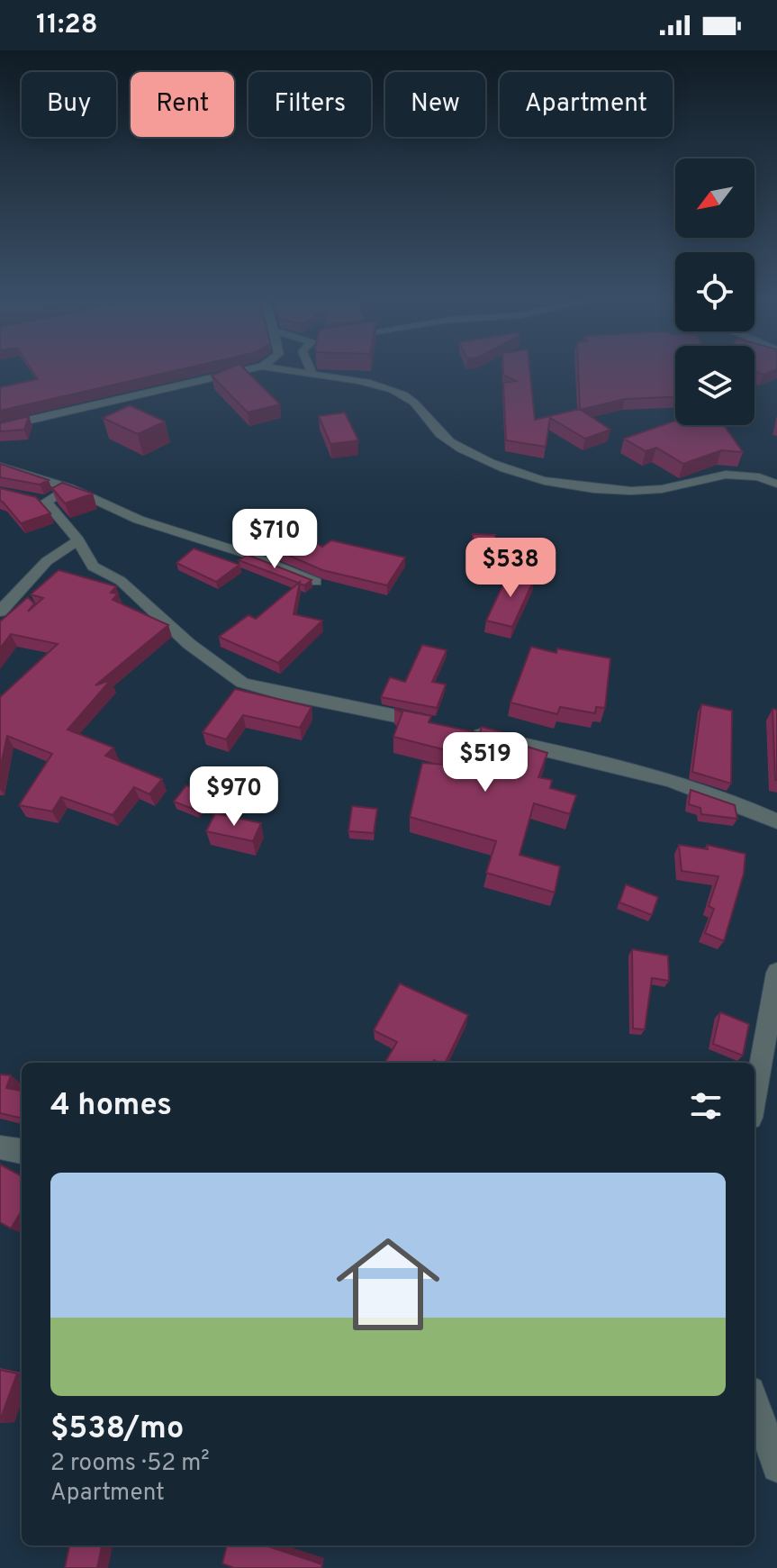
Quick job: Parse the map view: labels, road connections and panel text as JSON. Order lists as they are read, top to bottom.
{
  "north": "bottom left",
  "page": {
    "status": "11:28",
    "chip": [
      "Buy",
      "Rent",
      "Filters",
      "New",
      "Apartment"
    ],
    "price": [
      "$710",
      "$538",
      "$519",
      "$970"
    ],
    "heading": "4 homes",
    "list": [
      {
        "name": "$538/mo",
        "note": "2 rooms · 52 m² · Apartment"
      }
    ]
  }
}
